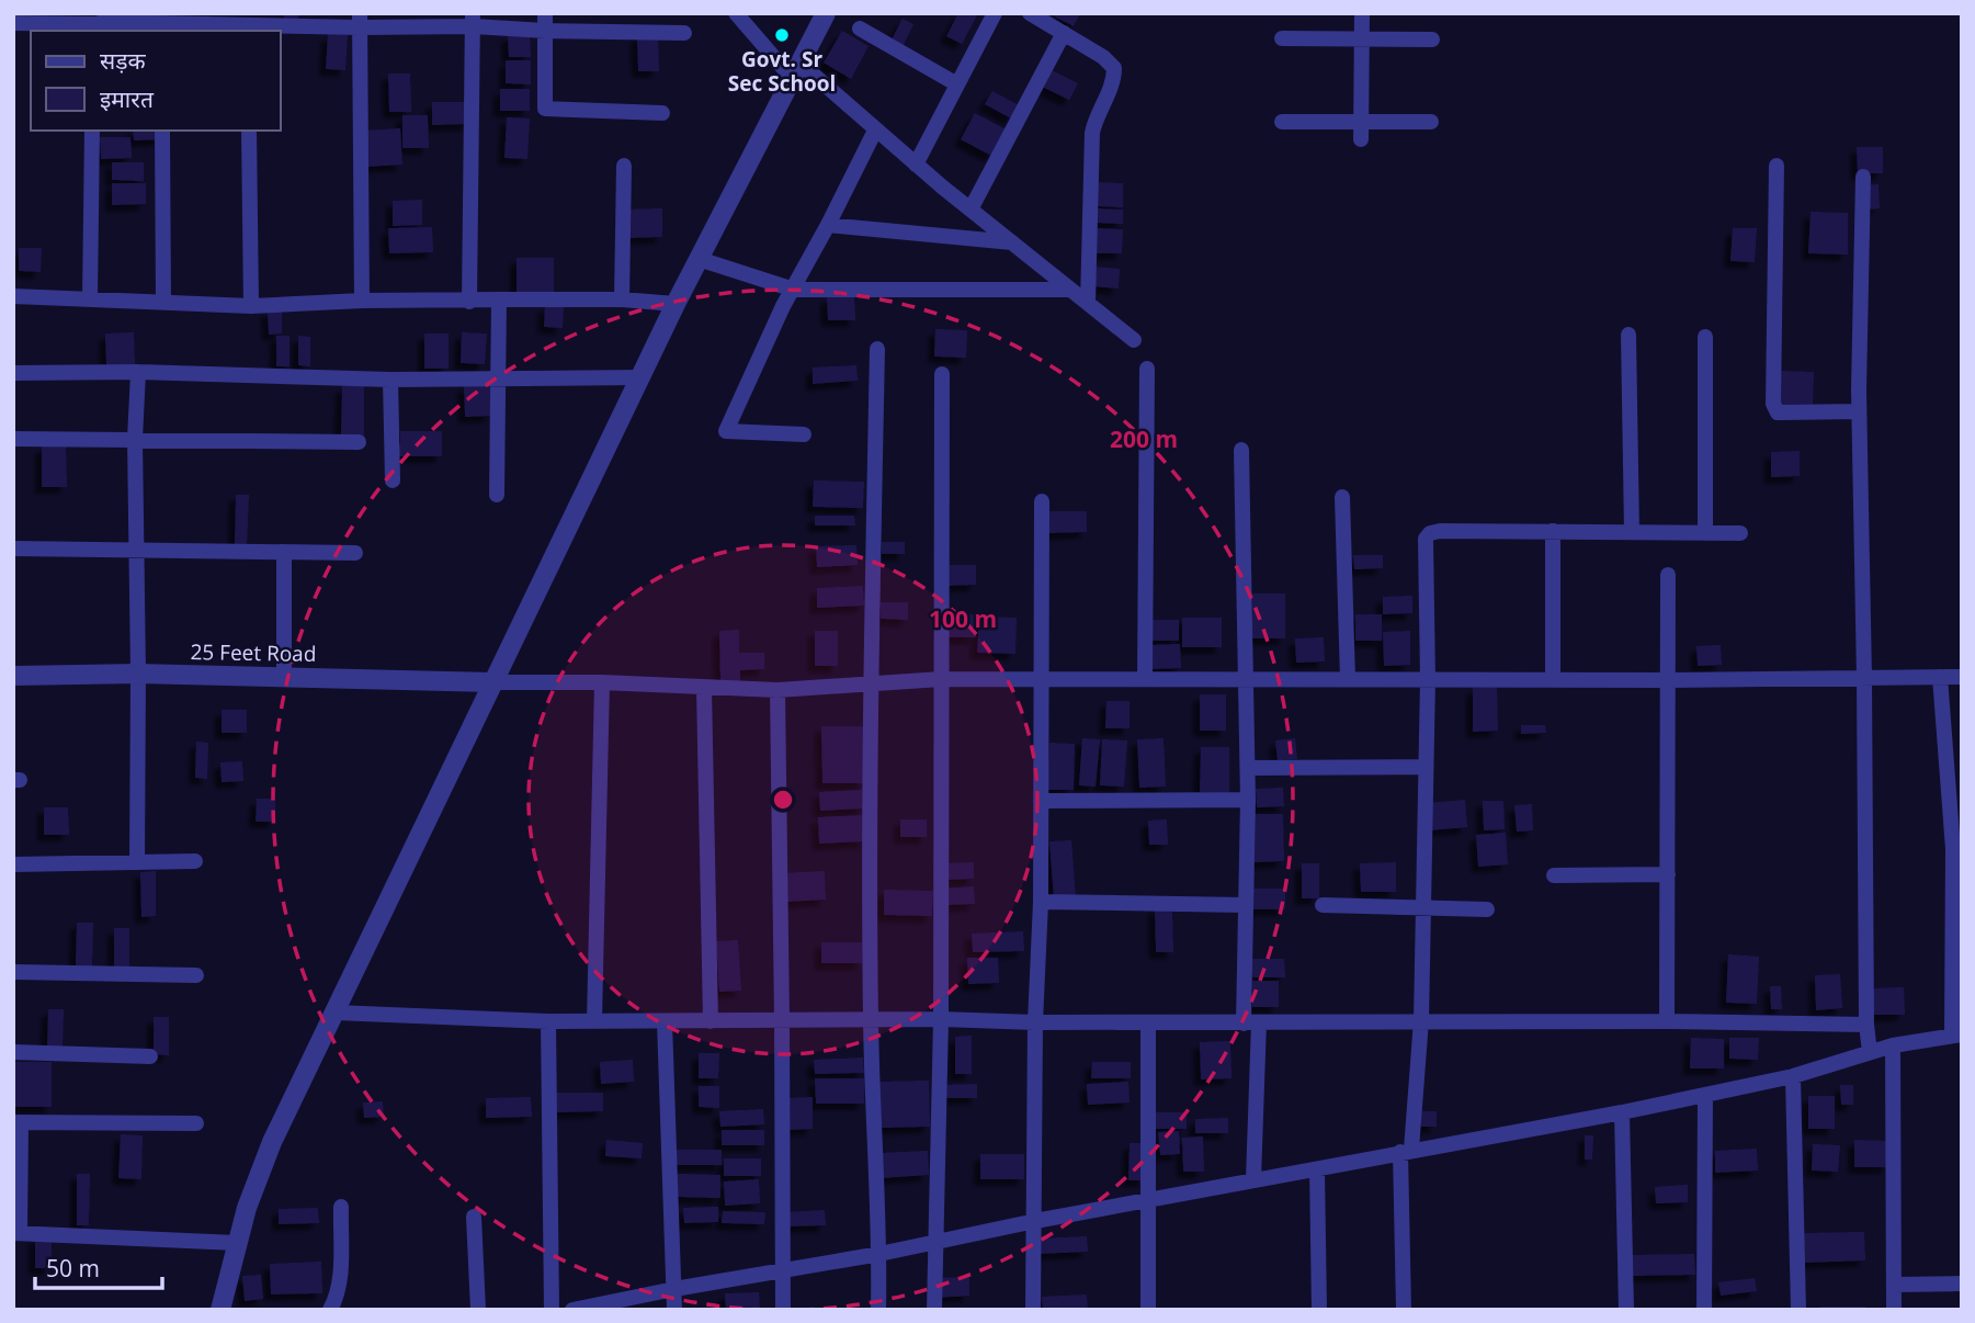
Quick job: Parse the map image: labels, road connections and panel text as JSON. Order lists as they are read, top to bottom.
{
  "streets": {
    "street": ["25 Feet Road"]
  },
  "places": ["Govt. Sr Sec School"],
  "legend": ["सड़क", "इमारत"],
  "scale_bar": "50 m",
  "rings": ["200 m", "100 m"]
}
